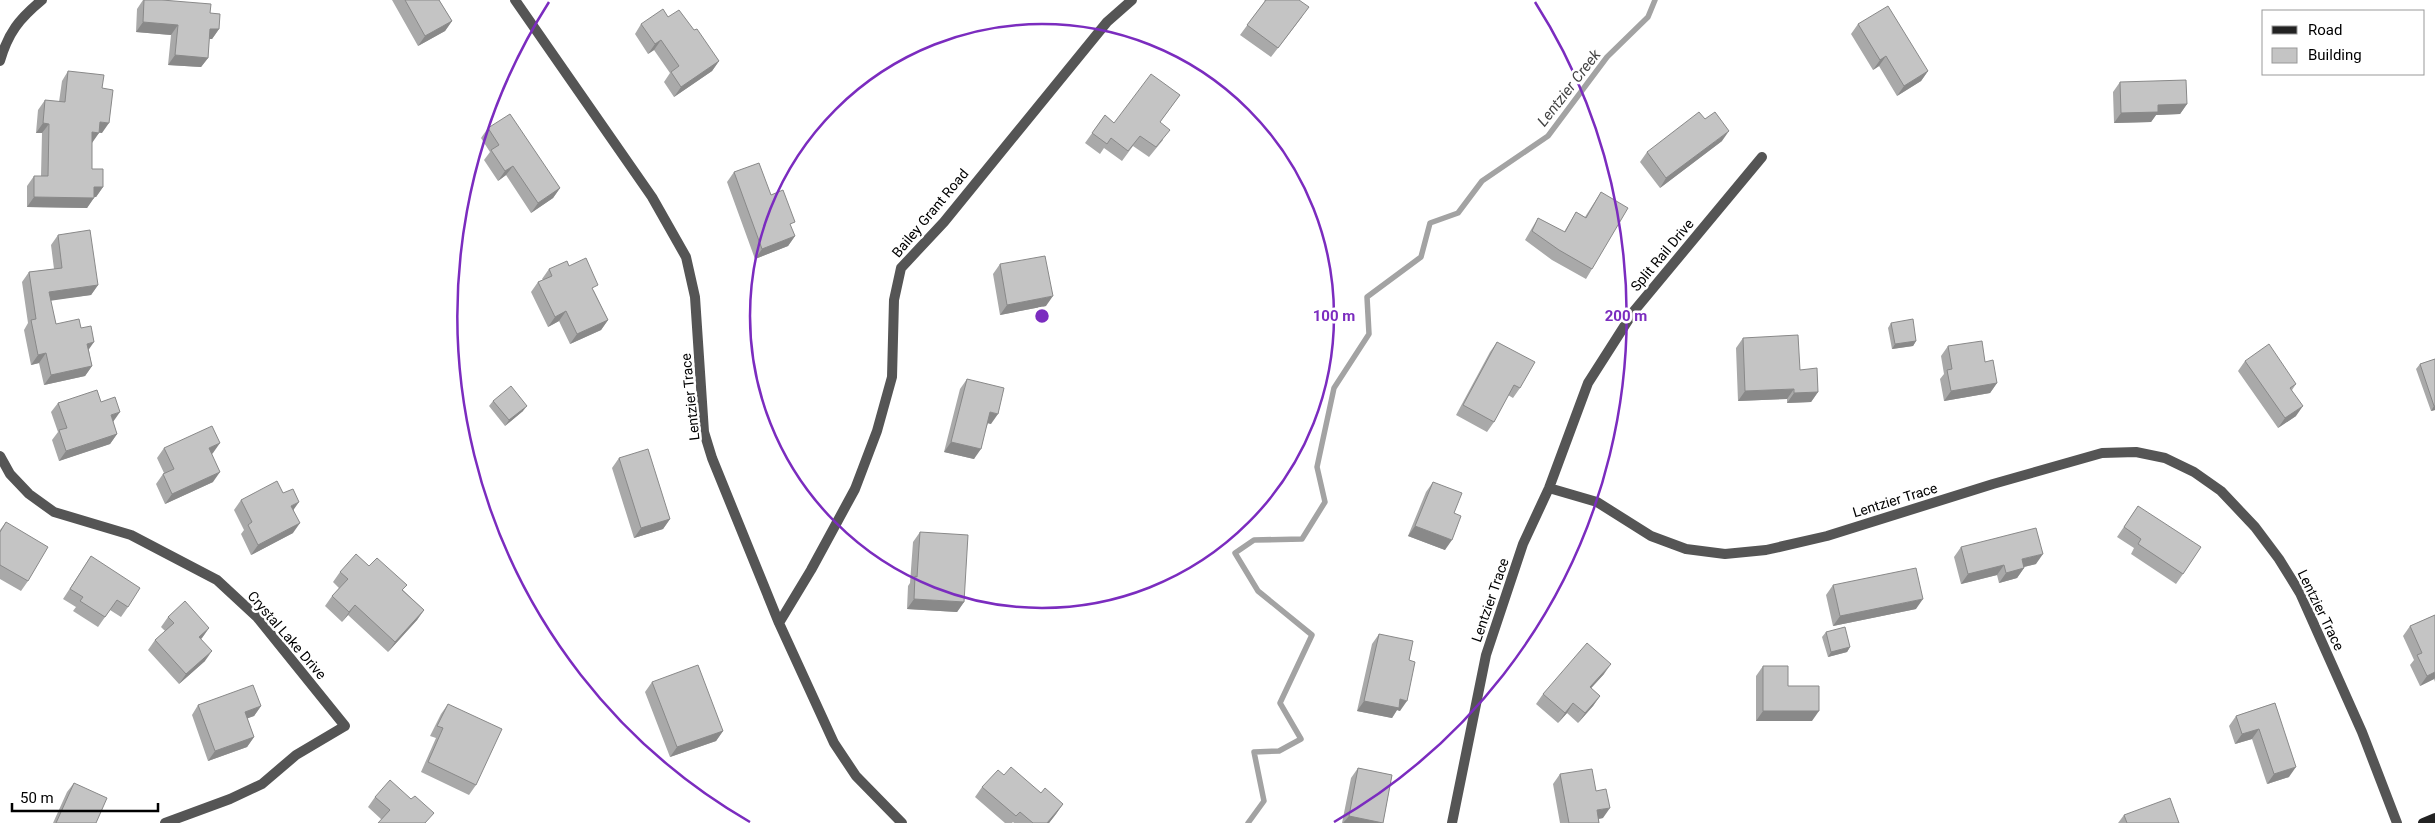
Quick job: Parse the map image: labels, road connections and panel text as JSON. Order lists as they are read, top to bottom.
{
  "streets": {
    "street": [
      "Bailey Grant Road",
      "Split Rail Drive",
      "Lentzier Trace",
      "Crystal Lake Drive"
    ]
  },
  "crossings": [
    ["Bailey Grant Road", "Lentzier Trace"],
    ["Split Rail Drive", "Lentzier Trace"]
  ],
  "water": ["Lentzier Creek"],
  "legend": ["Road", "Building"],
  "scale_bar": "50 m",
  "rings": ["100 m", "200 m"]
}
